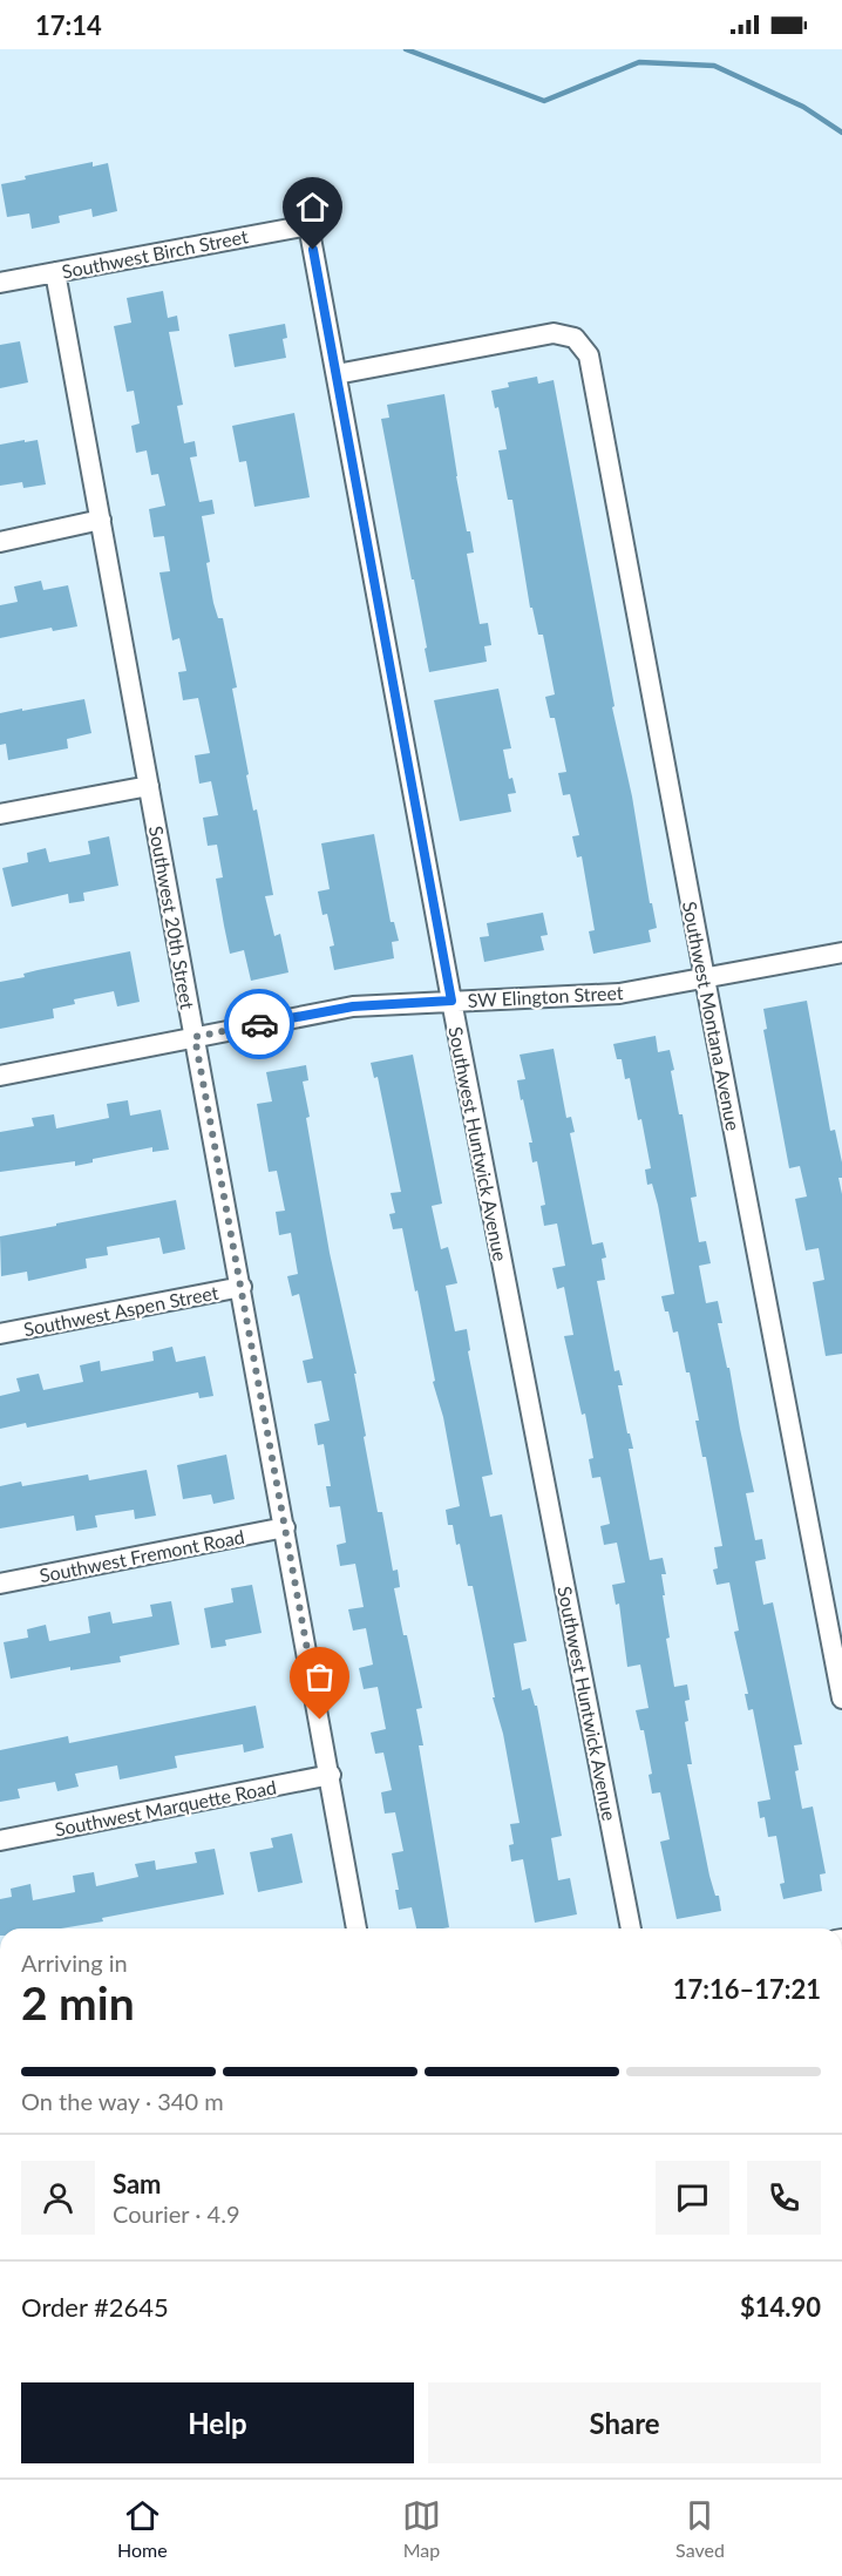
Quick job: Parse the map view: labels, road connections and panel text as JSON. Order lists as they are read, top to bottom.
{
  "streets": {
    "street": [
      "Southwest Birch Street",
      "Southwest 20th Street",
      "SW Elington Street",
      "Southwest Montana Avenue",
      "Southwest Huntwick Avenue",
      "Southwest Aspen Street",
      "Southwest Fremont Road",
      "Southwest Marquette Road"
    ]
  },
  "crossings": [
    ["Southwest Birch Street", "Southwest 20th Street"],
    ["Southwest Birch Street", "Southwest Huntwick Avenue"],
    ["Southwest 20th Street", "SW Elington Street"],
    ["Southwest 20th Street", "Southwest Aspen Street"],
    ["Southwest 20th Street", "Southwest Fremont Road"],
    ["Southwest 20th Street", "Southwest Marquette Road"],
    ["SW Elington Street", "Southwest Montana Avenue"],
    ["SW Elington Street", "Southwest Huntwick Avenue"],
    ["Southwest Montana Avenue", "Southwest Huntwick Avenue"]
  ],
  "page": {
    "status": "17:14",
    "heading": ["2 min", "Arriving in", "17:16–17:21"],
    "panel": [
      "Sam",
      "Courier · 4.9",
      "Order #2645",
      "$14.90"
    ],
    "bar": "On the way · 340 m",
    "buttons": ["Help", "Share"],
    "tabs": ["Home", "Map", "Saved"]
  }
}
